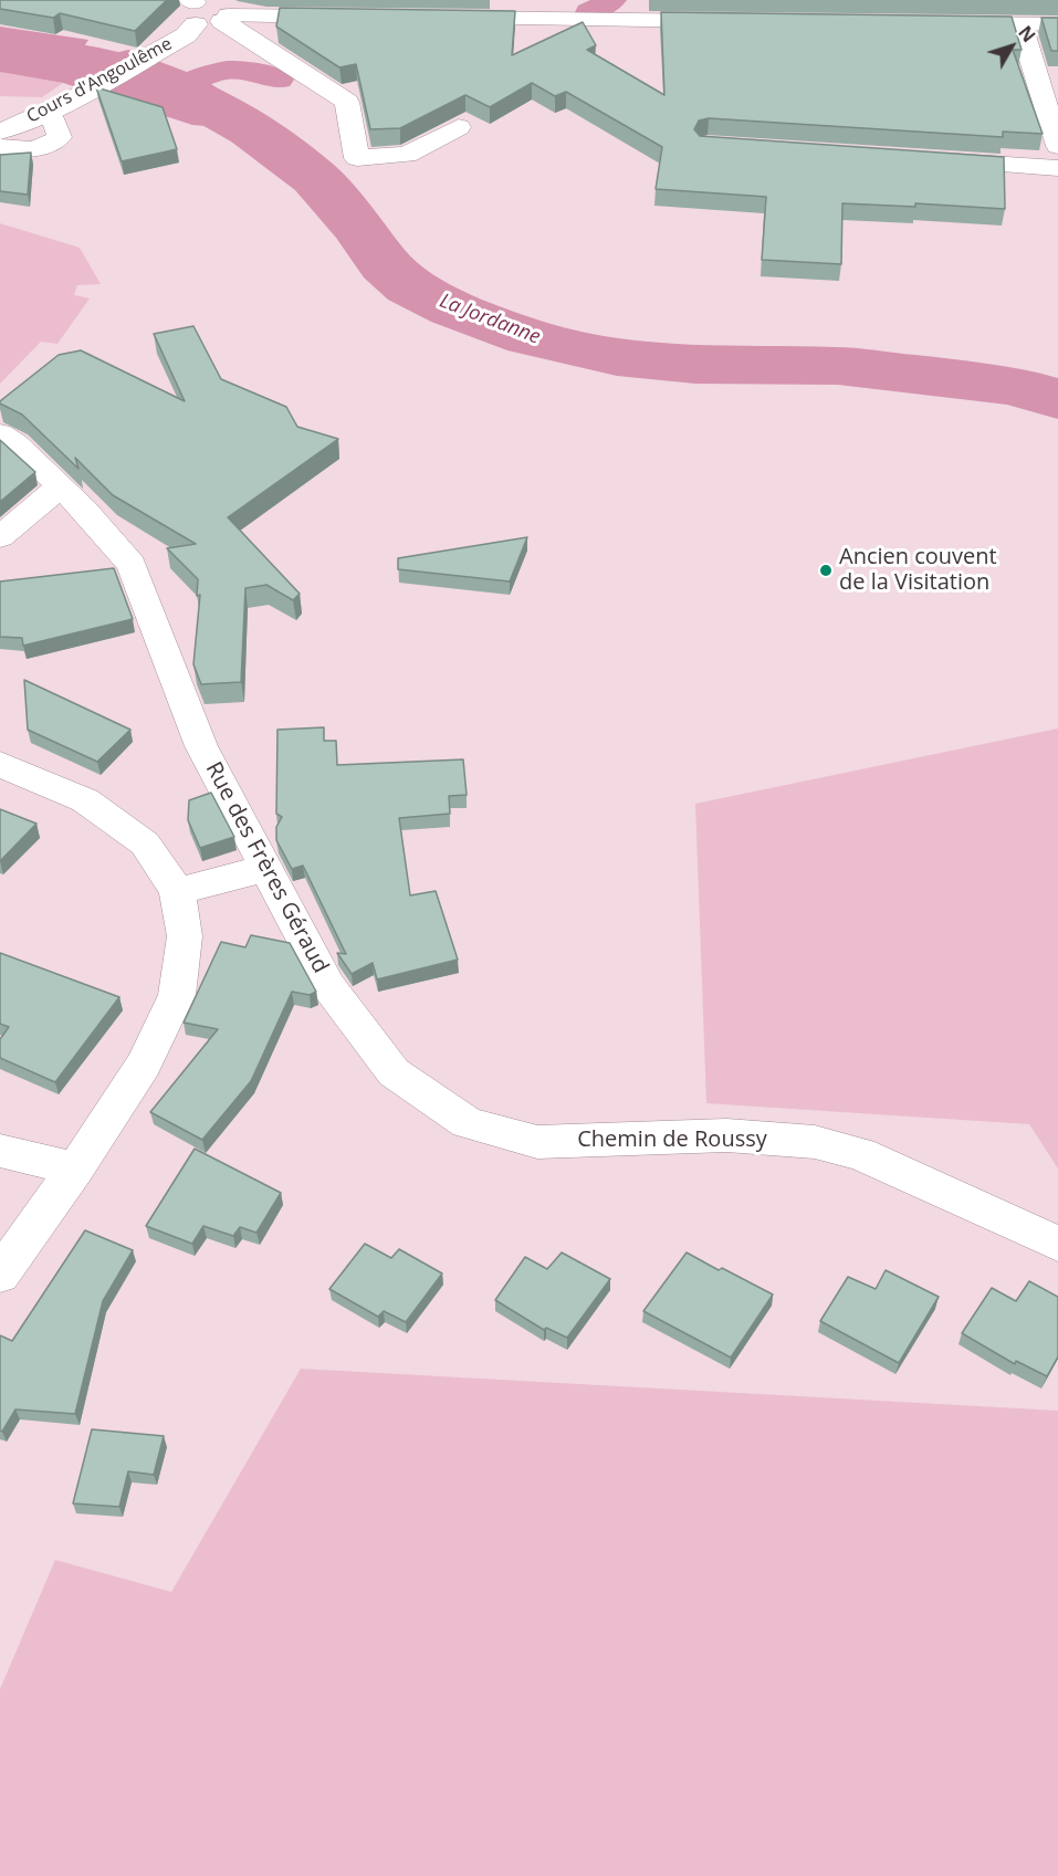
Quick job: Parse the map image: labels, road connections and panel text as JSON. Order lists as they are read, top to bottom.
{
  "streets": {
    "street": ["Cours d'Angoulême", "Rue des Frères Géraud", "Chemin de Roussy"]
  },
  "crossings": [
    ["Rue des Frères Géraud", "Chemin de Roussy"]
  ],
  "water": ["La Jordanne"],
  "places": ["Ancien couvent de la Visitation"],
  "north": "top right"
}
